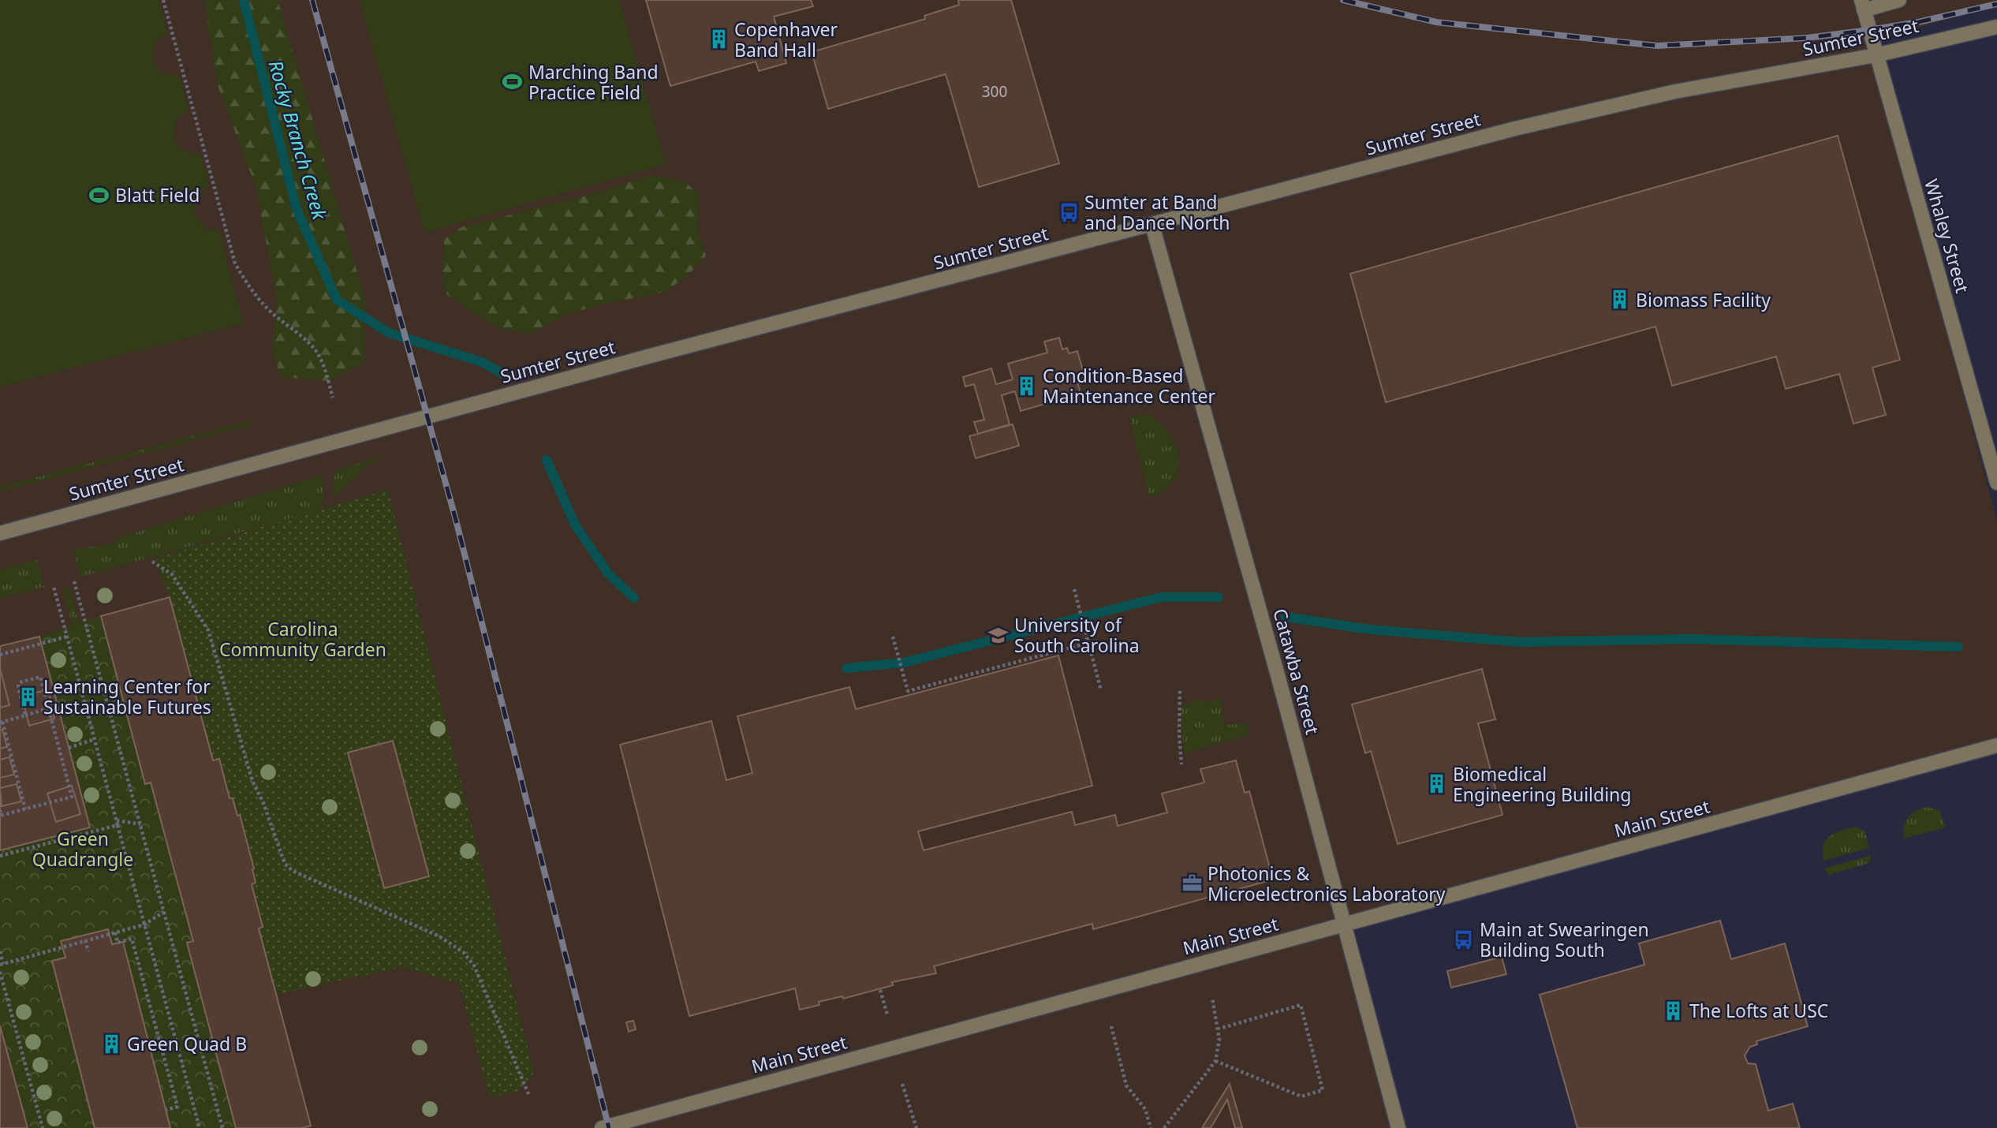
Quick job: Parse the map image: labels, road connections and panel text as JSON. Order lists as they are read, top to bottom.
{
  "streets": {
    "street": [
      "Sumter Street",
      "Whaley Street",
      "Catawba Street",
      "Main Street"
    ]
  },
  "crossings": [
    ["Sumter Street", "Whaley Street"],
    ["Sumter Street", "Catawba Street"],
    ["Catawba Street", "Main Street"]
  ],
  "water": ["Rocky Branch Creek"],
  "parks": ["Carolina Community Garden", "Green Quadrangle"],
  "places": {
    "building": [
      "Copenhaver Band Hall",
      "Biomass Facility",
      "Condition-Based Maintenance Center",
      "Learning Center for Sustainable Futures",
      "Biomedical Engineering Building",
      "The Lofts at USC",
      "Green Quad B"
    ],
    "sports": ["Marching Band Practice Field", "Blatt Field"],
    "bus stop": ["Sumter at Band and Dance North", "Main at Swearingen Building South"],
    "school or university": ["University of South Carolina"],
    "office": ["Photonics & Microelectronics Laboratory"]
  },
  "house_numbers": ["300"]
}
